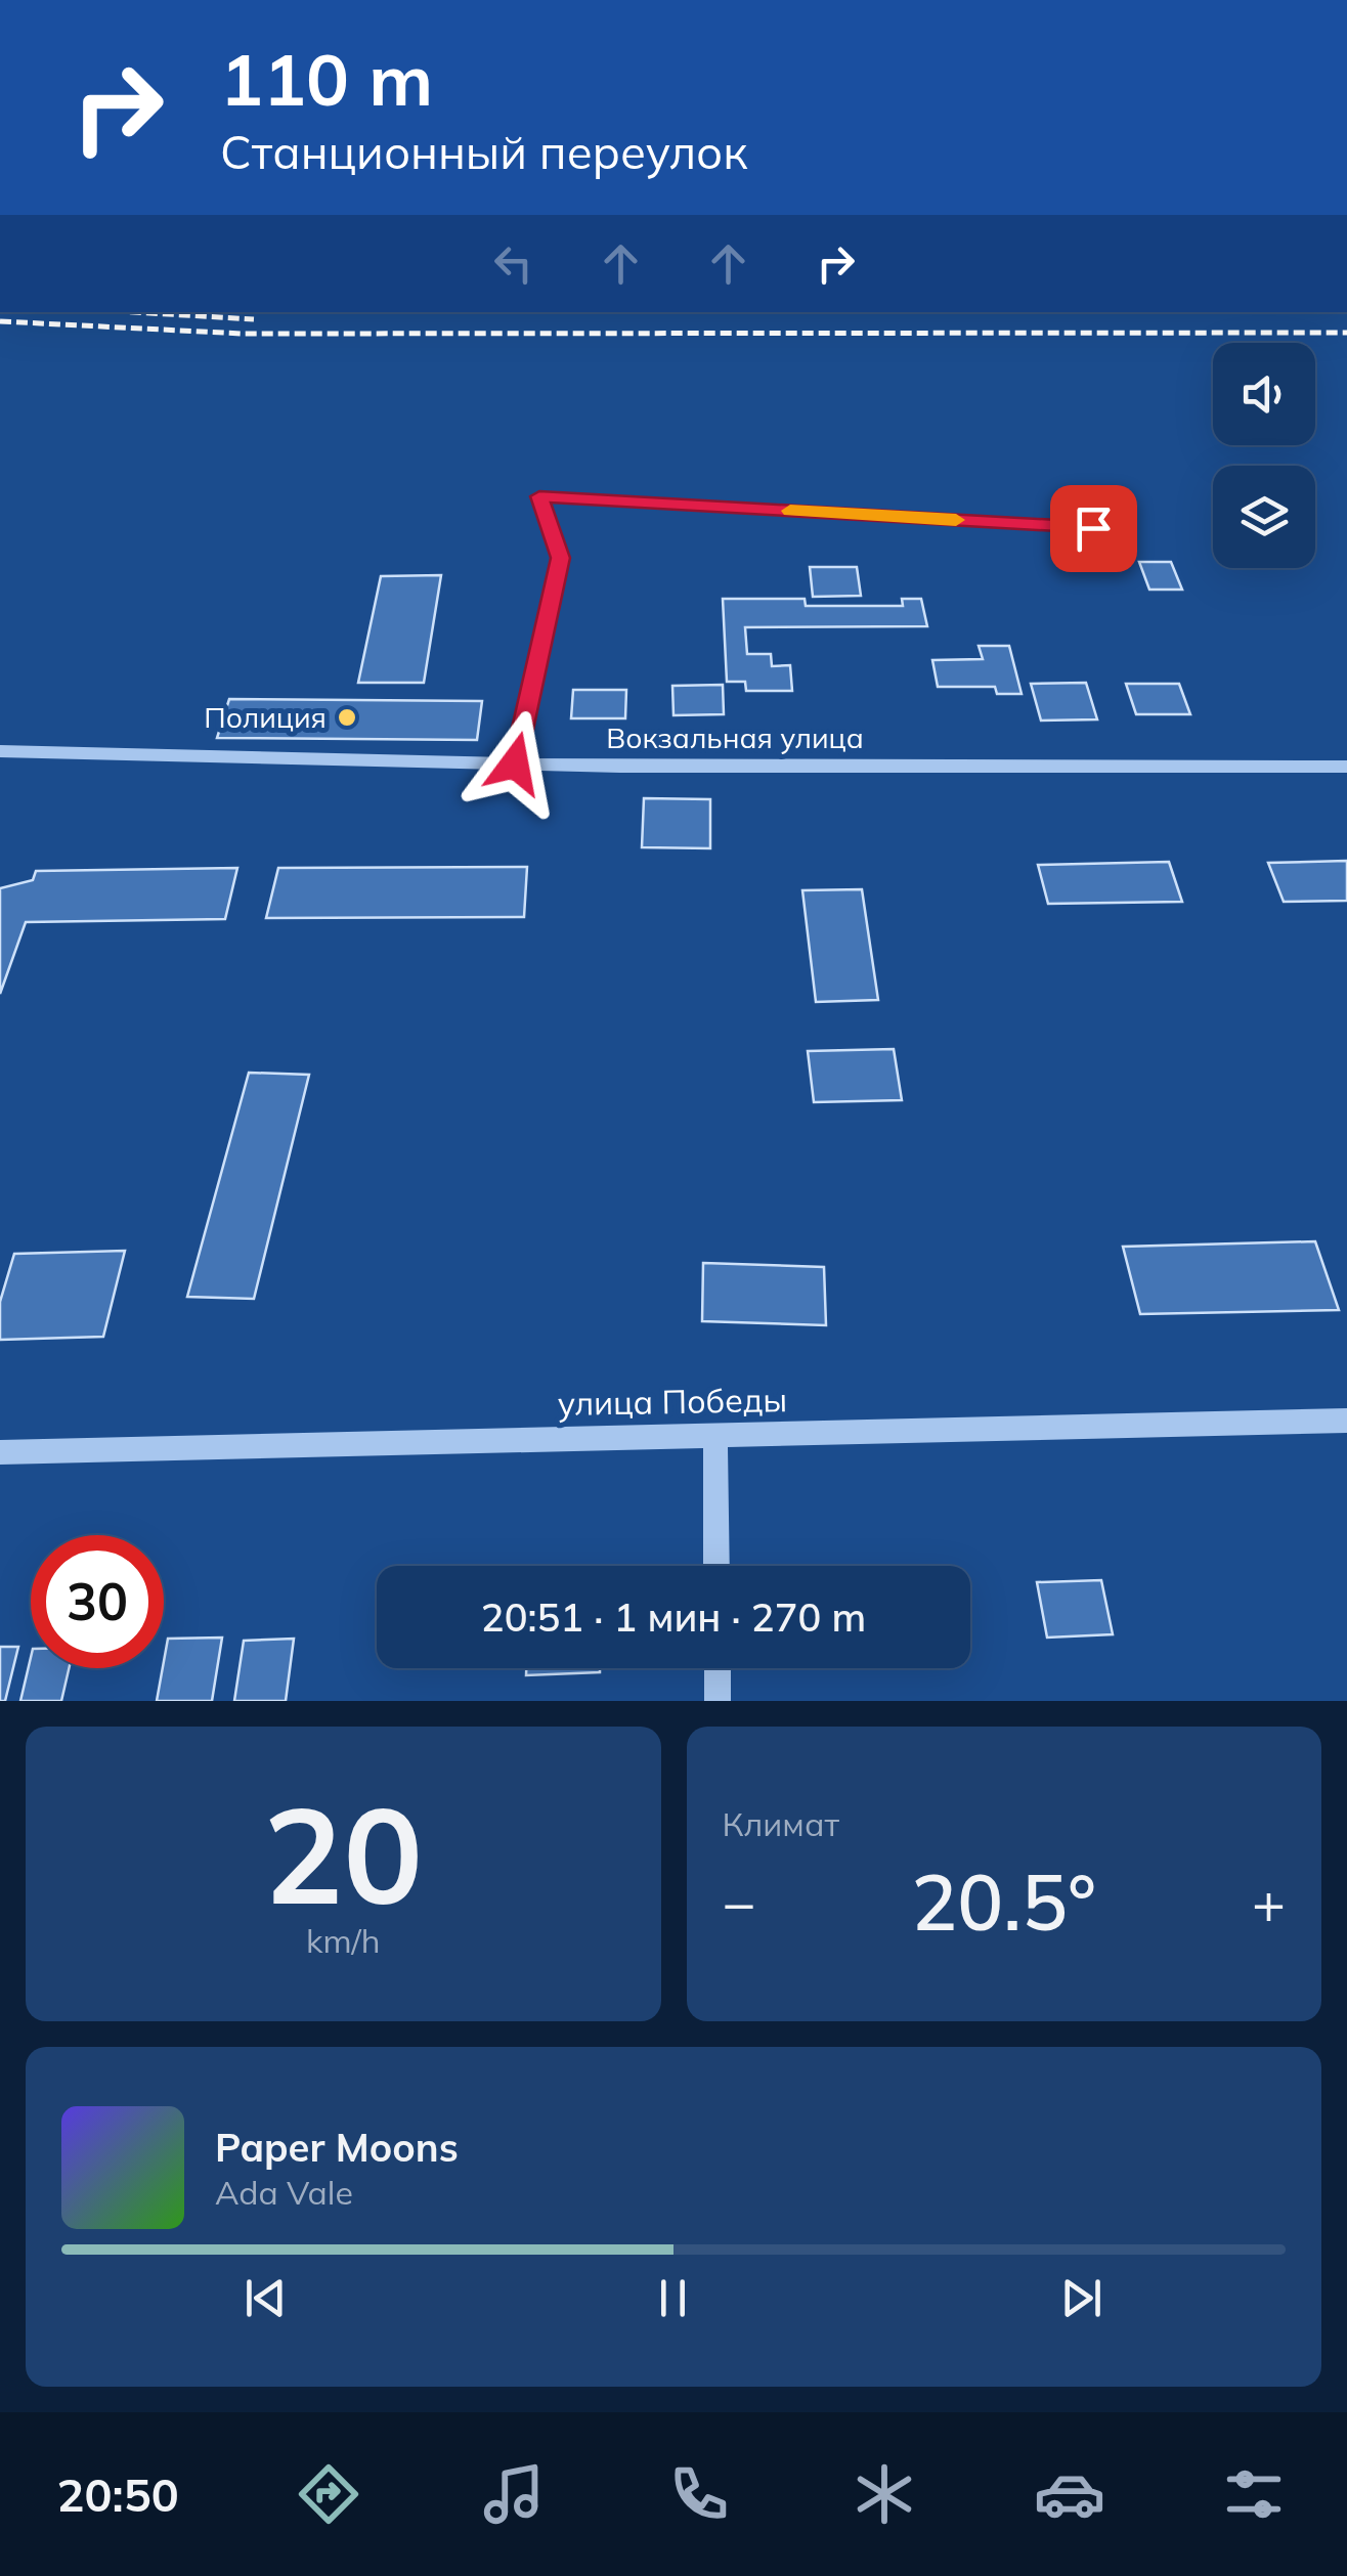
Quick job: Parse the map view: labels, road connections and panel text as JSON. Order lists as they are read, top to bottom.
{
  "streets": {
    "street": ["Вокзальная улица", "улица Победы"]
  },
  "places": ["Полиция"],
  "page": {
    "turn": ["110 m", "Станционный переулок"],
    "limit": "30",
    "trip": "20:51 · 1 мин · 270 m",
    "tile": [
      ["20", "km/h"],
      "Климат"
    ],
    "heat": ["−", "20.5°", "+"],
    "song": ["Paper Moons", "Ada Vale"],
    "tabs": "20:50"
  }
}
